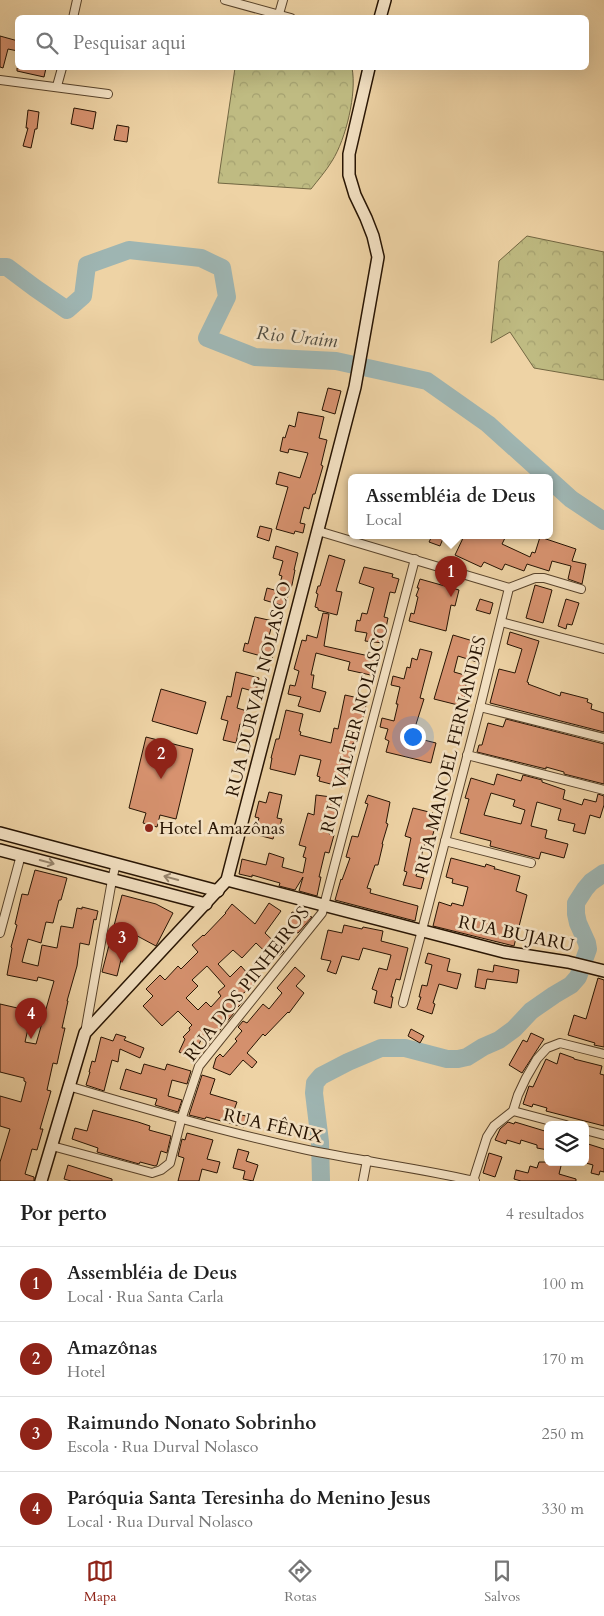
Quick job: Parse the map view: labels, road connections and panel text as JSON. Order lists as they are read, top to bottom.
{
  "streets": {
    "street": [
      "RUA DURVAL NOLASCO",
      "RUA VALTER NOLASCO",
      "RUA MANOEL FERNANDES",
      "RUA BUJARU",
      "RUA DOS PINHEIROS",
      "RUA FÊNIX"
    ]
  },
  "crossings": [
    ["RUA DURVAL NOLASCO", "RUA BUJARU"],
    ["RUA DURVAL NOLASCO", "RUA DOS PINHEIROS"],
    ["RUA DURVAL NOLASCO", "RUA FÊNIX"],
    ["RUA VALTER NOLASCO", "RUA BUJARU"],
    ["RUA VALTER NOLASCO", "RUA DOS PINHEIROS"],
    ["RUA MANOEL FERNANDES", "RUA BUJARU"],
    ["RUA BUJARU", "RUA DOS PINHEIROS"],
    ["RUA DOS PINHEIROS", "RUA FÊNIX"]
  ],
  "water": ["Rio Uraim"],
  "places": ["Hotel Amazônas"],
  "page": {
    "search": "Pesquisar aqui",
    "popup": ["Assembléia de Deus", "Local"],
    "pins": [
      "1",
      "2",
      "3",
      "4"
    ],
    "heading": ["Por perto", "4 resultados"],
    "list": [
      {
        "mark": "1",
        "name": "Assembléia de Deus",
        "note": "Local · Rua Santa Carla",
        "value": "100 m"
      },
      {
        "mark": "2",
        "name": "Amazônas",
        "note": "Hotel",
        "value": "170 m"
      },
      {
        "mark": "3",
        "name": "Raimundo Nonato Sobrinho",
        "note": "Escola · Rua Durval Nolasco",
        "value": "250 m"
      },
      {
        "mark": "4",
        "name": "Paróquia Santa Teresinha do Menino Jesus",
        "note": "Local · Rua Durval Nolasco",
        "value": "330 m"
      }
    ],
    "nav": ["Mapa", "Rotas", "Salvos"]
  }
}
